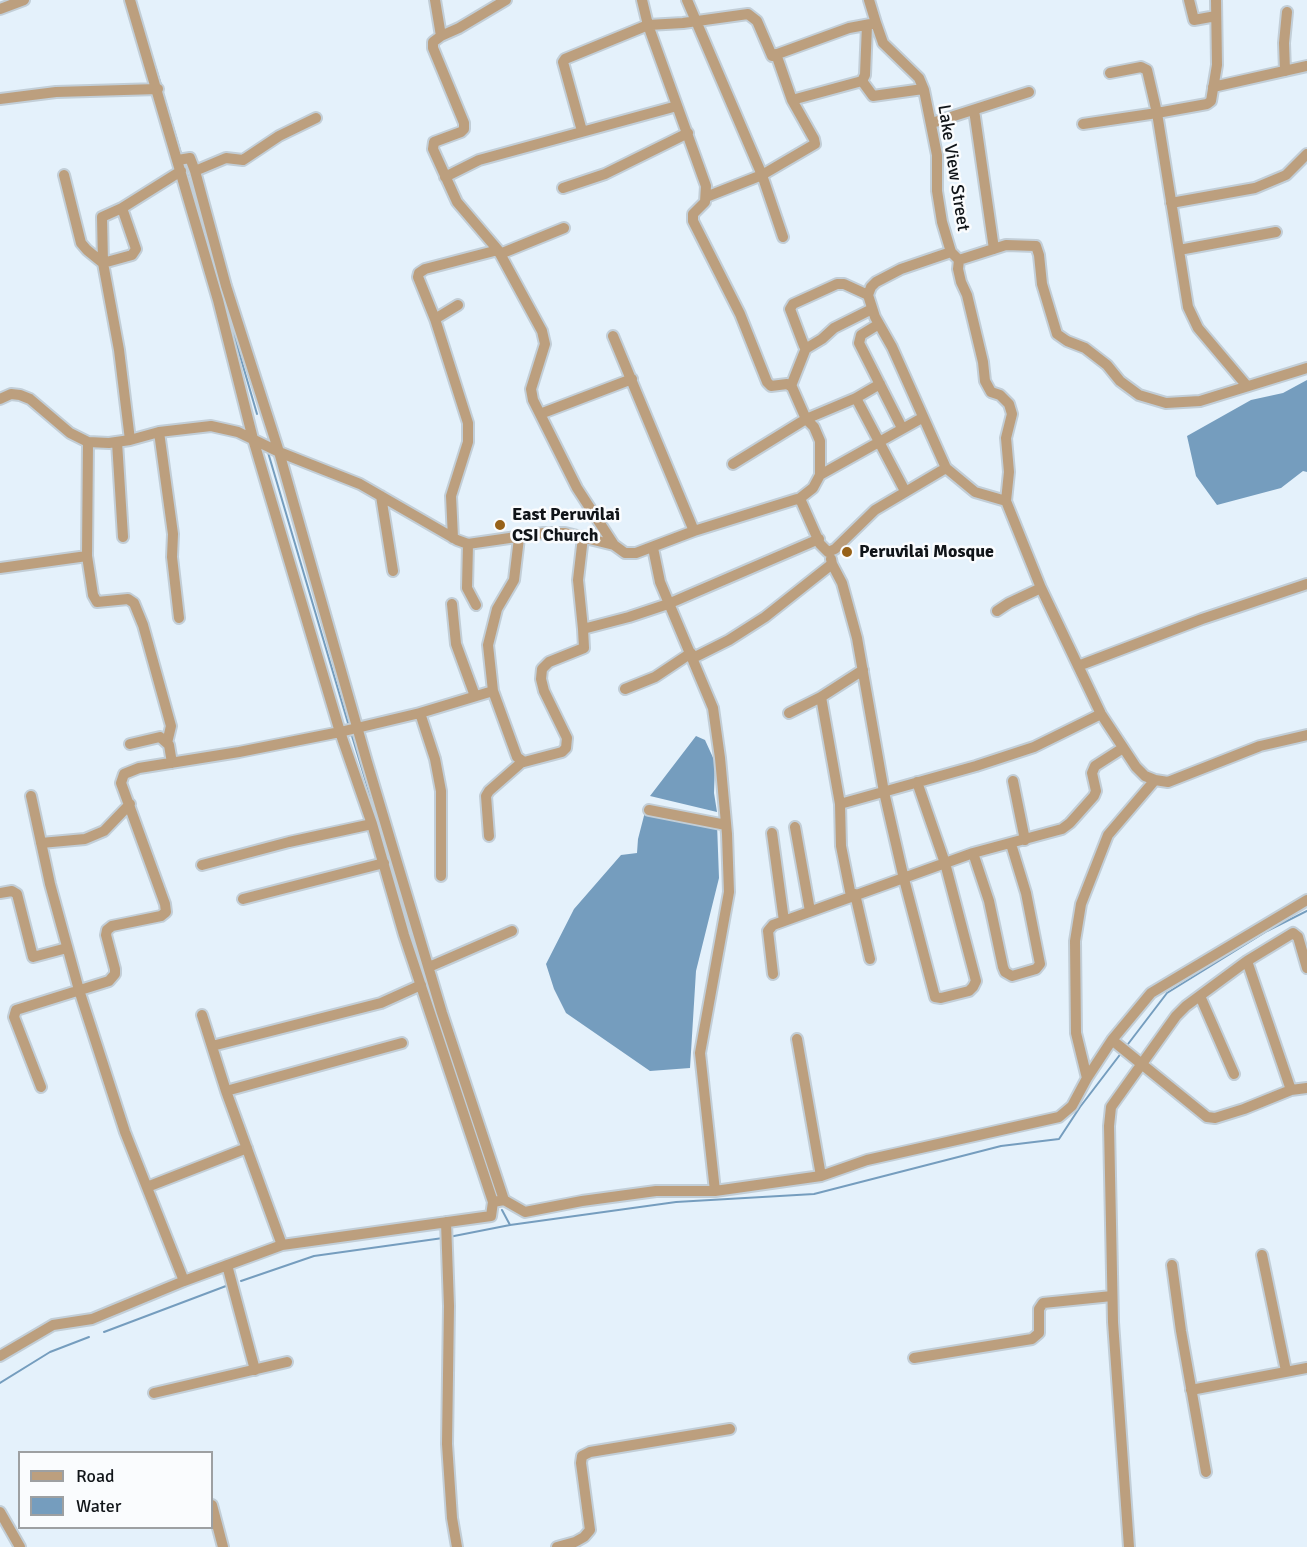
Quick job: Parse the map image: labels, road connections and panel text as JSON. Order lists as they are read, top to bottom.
{
  "streets": {
    "street": ["Lake View Street"]
  },
  "places": ["East Peruvilai CSI Church", "Peruvilai Mosque"],
  "legend": ["Road", "Water"]
}
